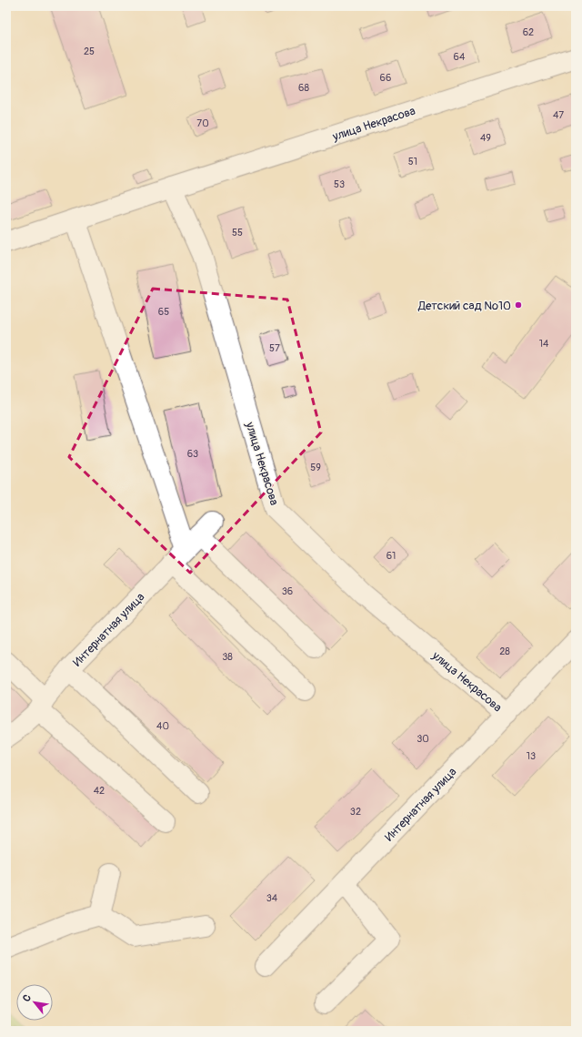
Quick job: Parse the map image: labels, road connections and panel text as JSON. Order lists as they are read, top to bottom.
{
  "streets": {
    "street": ["улица Некрасова", "Интернатная улица"]
  },
  "crossings": [
    ["улица Некрасова", "Интернатная улица"]
  ],
  "places": ["Детский сад №10"],
  "house_numbers": [
    "62",
    "25",
    "64",
    "66",
    "68",
    "47",
    "70",
    "49",
    "51",
    "53",
    "55",
    "65",
    "14",
    "57",
    "63",
    "59",
    "61",
    "36",
    "28",
    "38",
    "40",
    "30",
    "13",
    "42",
    "32",
    "34"
  ],
  "north": "top left"
}
